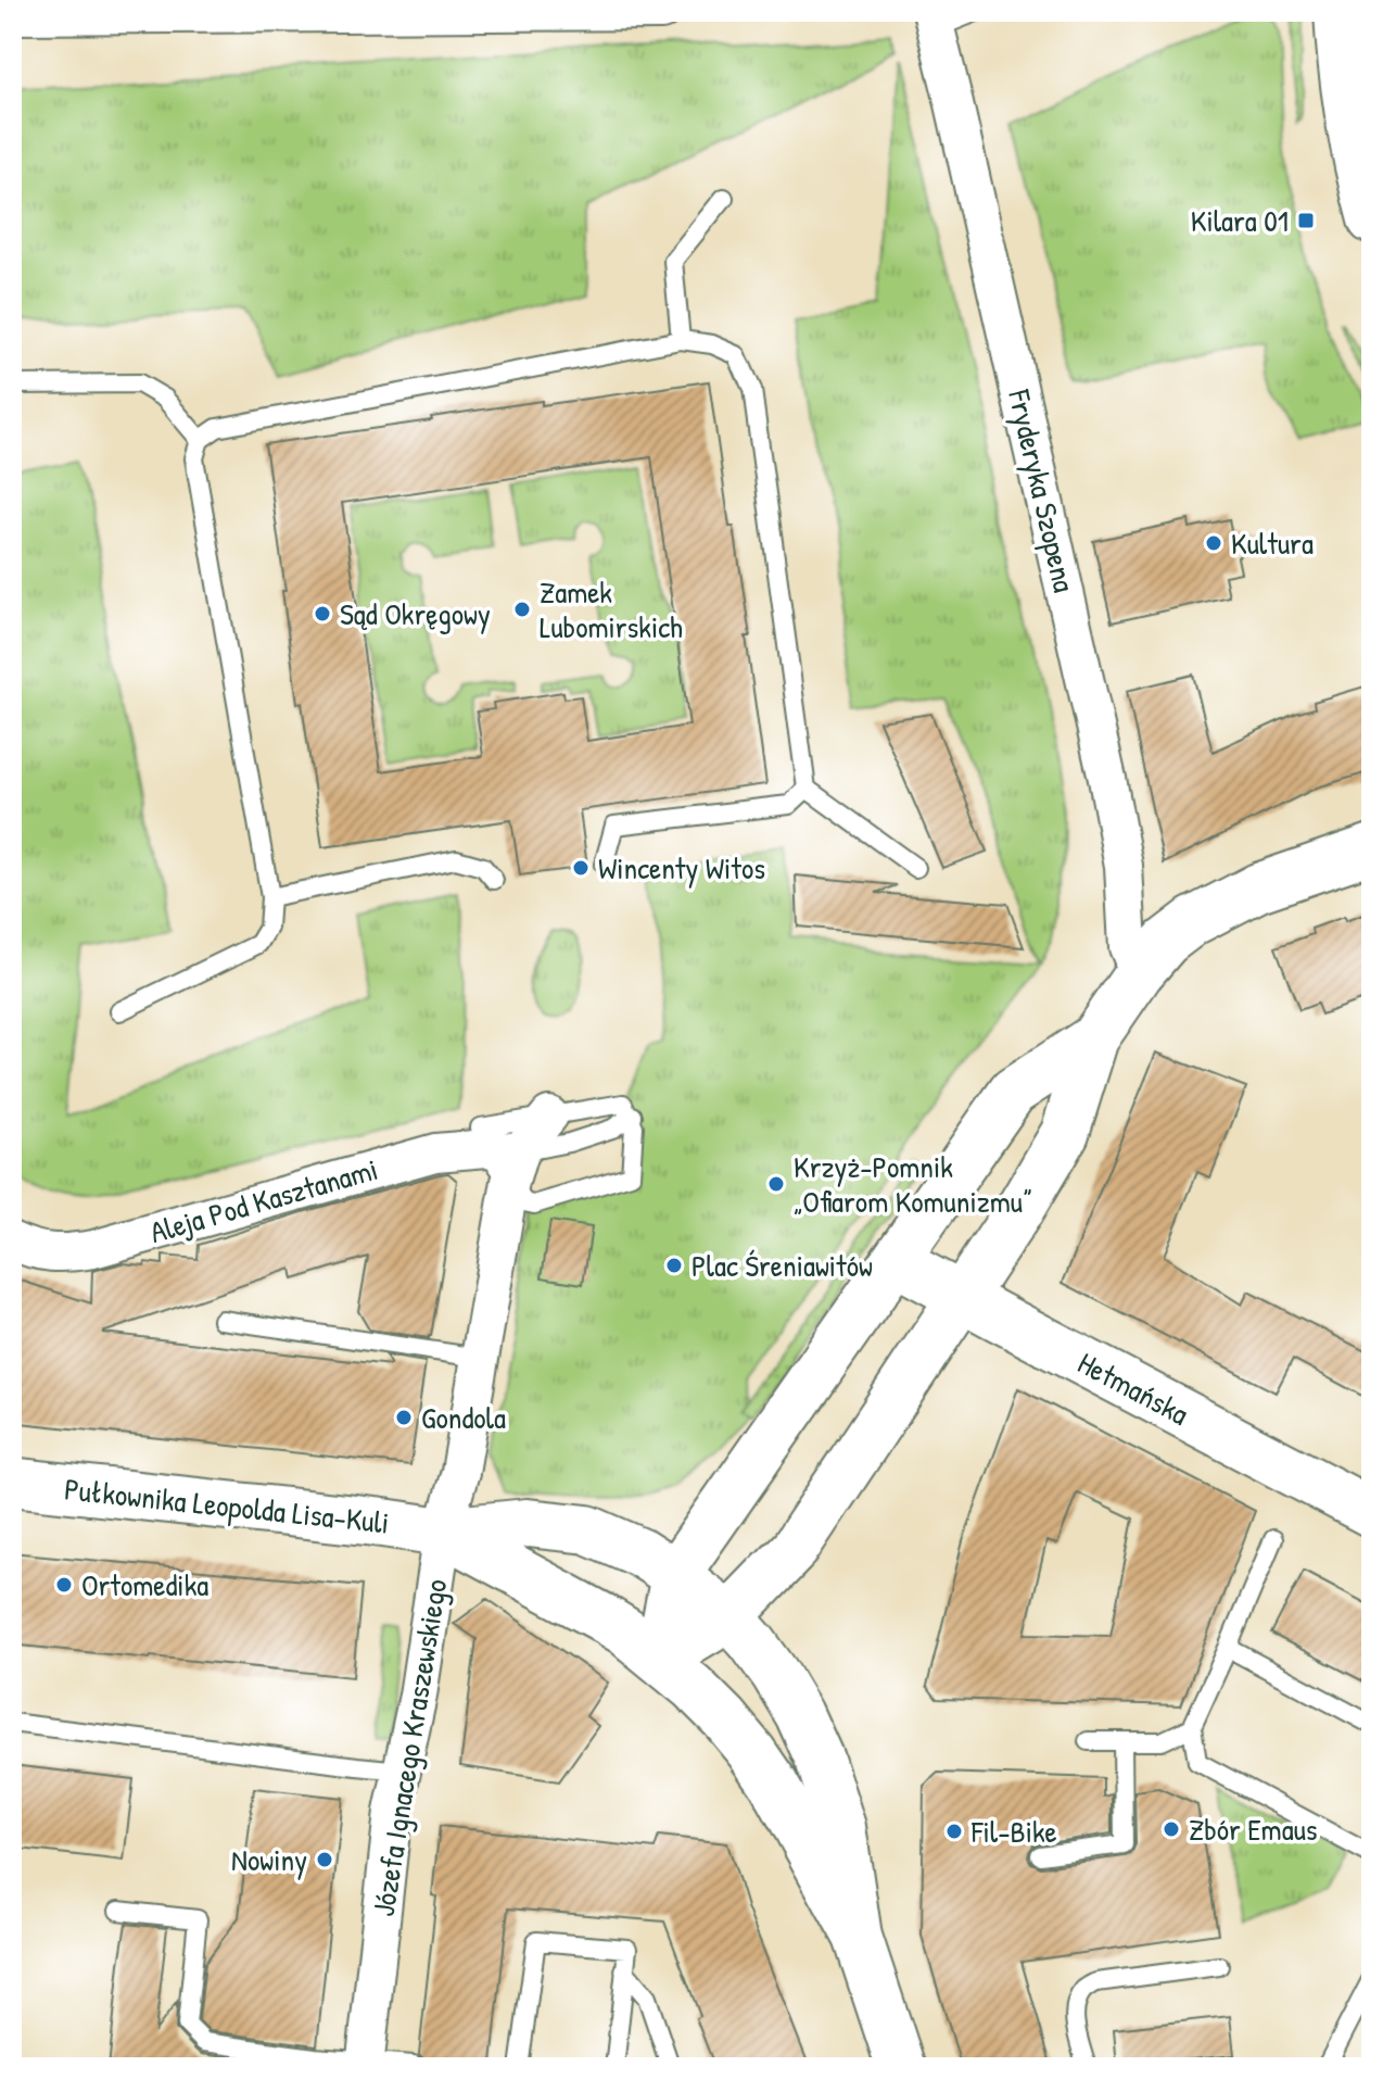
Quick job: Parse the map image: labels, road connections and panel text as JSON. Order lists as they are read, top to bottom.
{
  "streets": {
    "main road": ["Hetmańska", "Pułkownika Leopolda Lisa-Kuli"],
    "street": ["Fryderyka Szopena", "Aleja Pod Kasztanami", "Józefa Ignacego Kraszewskiego"]
  },
  "crossings": [
    ["Aleja Pod Kasztanami", "Józefa Ignacego Kraszewskiego"],
    ["Pułkownika Leopolda Lisa-Kuli", "Józefa Ignacego Kraszewskiego"]
  ],
  "places": {
    "transit": ["Kilara 01"],
    "other": [
      "Kultura",
      "Zamek Lubomirskich",
      "Sąd Okręgowy",
      "Wincenty Witos",
      "Krzyż-Pomnik „Ofiarom Komunizmu”",
      "Plac Śreniawitów",
      "Gondola",
      "Ortomedika",
      "Zbór Emaus",
      "Fil-Bike",
      "Nowiny"
    ]
  }
}
